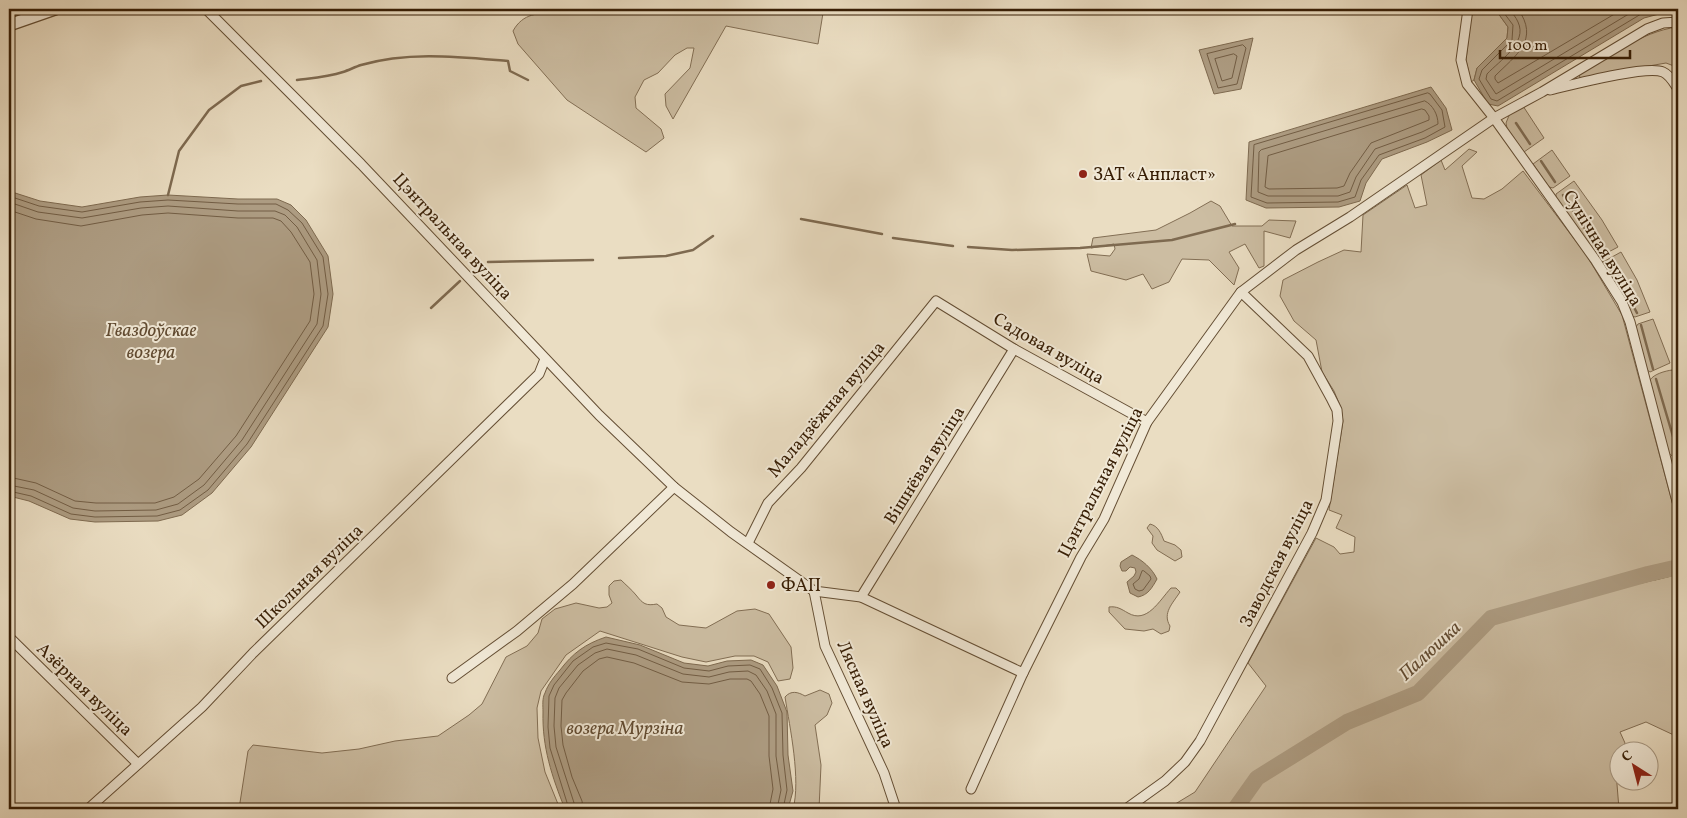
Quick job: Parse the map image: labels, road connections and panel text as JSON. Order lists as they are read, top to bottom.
{
  "streets": {
    "street": [
      "Цэнтральная вуліца",
      "Сунічная вуліца",
      "Садовая вуліца",
      "Маладзёжная вуліца",
      "Вішнёвая вуліца",
      "Заводская вуліца",
      "Школьная вуліца",
      "Азёрная вуліца",
      "Лясная вуліца"
    ]
  },
  "crossings": [
    ["Цэнтральная вуліца", "Сунічная вуліца"],
    ["Цэнтральная вуліца", "Садовая вуліца"],
    ["Цэнтральная вуліца", "Маладзёжная вуліца"],
    ["Цэнтральная вуліца", "Вішнёвая вуліца"],
    ["Цэнтральная вуліца", "Заводская вуліца"],
    ["Цэнтральная вуліца", "Школьная вуліца"],
    ["Цэнтральная вуліца", "Лясная вуліца"],
    ["Садовая вуліца", "Маладзёжная вуліца"],
    ["Садовая вуліца", "Вішнёвая вуліца"],
    ["Школьная вуліца", "Азёрная вуліца"]
  ],
  "water": ["Гваздоўскае возера", "Палюшка", "возера Мурзіна"],
  "places": ["ЗАТ «Анпласт»", "ФАП"],
  "scale_bar": "100 m",
  "north": "top left"
}
